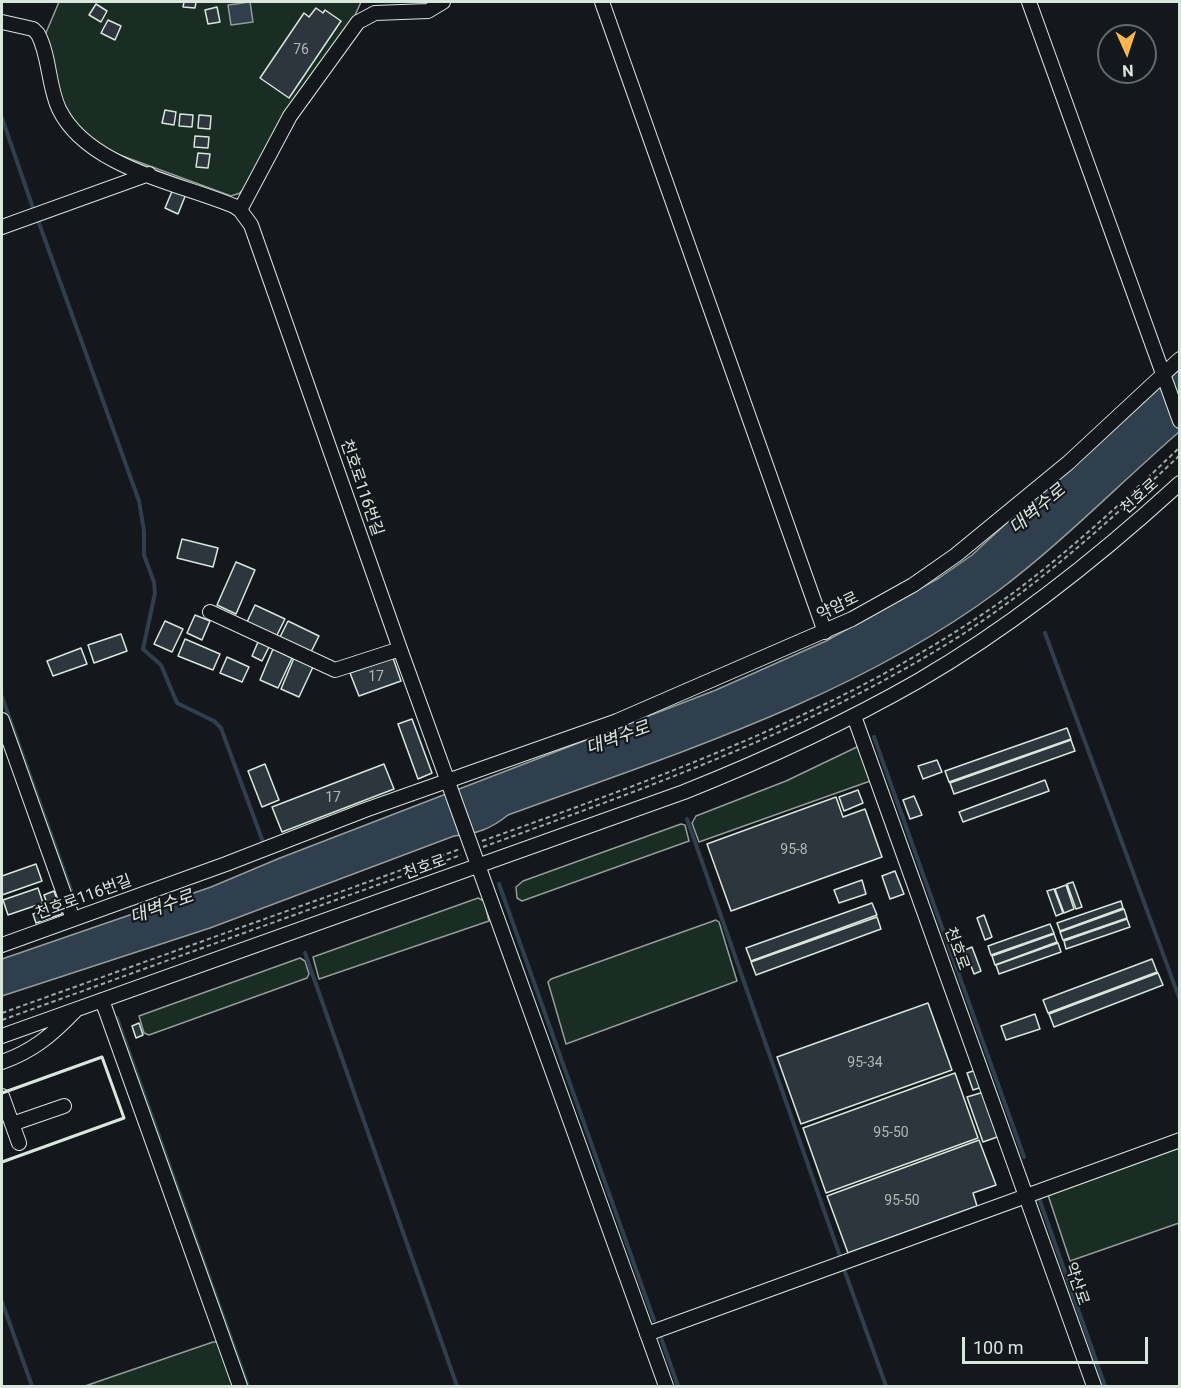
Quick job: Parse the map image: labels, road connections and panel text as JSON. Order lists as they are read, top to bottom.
{
  "streets": {
    "street": [
      "천호로116번길",
      "천호로",
      "약암로",
      "약산로"
    ]
  },
  "crossings": [
    ["천호로116번길", "천호로"],
    ["천호로116번길", "약암로"],
    ["천호로", "약산로"]
  ],
  "water": ["대벽수로"],
  "house_numbers": [
    "76",
    "17",
    "17",
    "95-8",
    "95-34",
    "95-50",
    "95-50"
  ],
  "scale_bar": "100 m",
  "north": "bottom"
}
